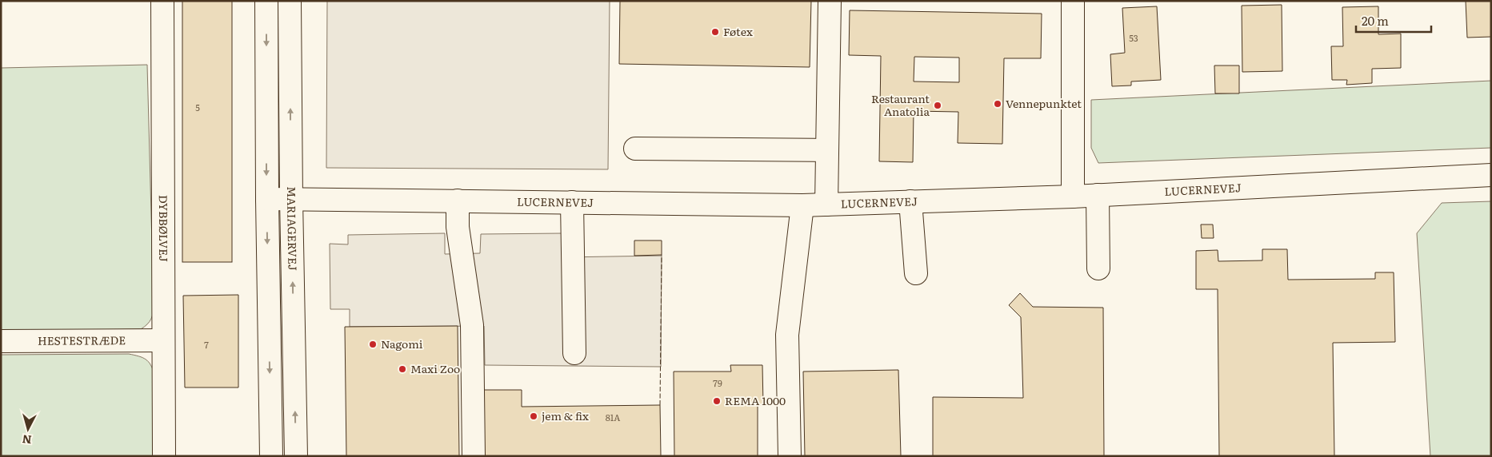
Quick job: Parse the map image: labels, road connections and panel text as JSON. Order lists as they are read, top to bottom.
{
  "streets": {
    "street": [
      "LUCERNEVEJ",
      "DYBBØLVEJ",
      "MARIAGERVEJ",
      "HESTESTRÆDE"
    ]
  },
  "crossings": [
    ["LUCERNEVEJ", "MARIAGERVEJ"],
    ["DYBBØLVEJ", "HESTESTRÆDE"]
  ],
  "places": [
    "Føtex",
    "Vennepunktet",
    "Restaurant Anatolia",
    "Nagomi",
    "Maxi Zoo",
    "REMA 1000",
    "jem & fix"
  ],
  "house_numbers": [
    "53",
    "5",
    "7",
    "79",
    "81A"
  ],
  "scale_bar": "20 m",
  "north": "bottom"
}
